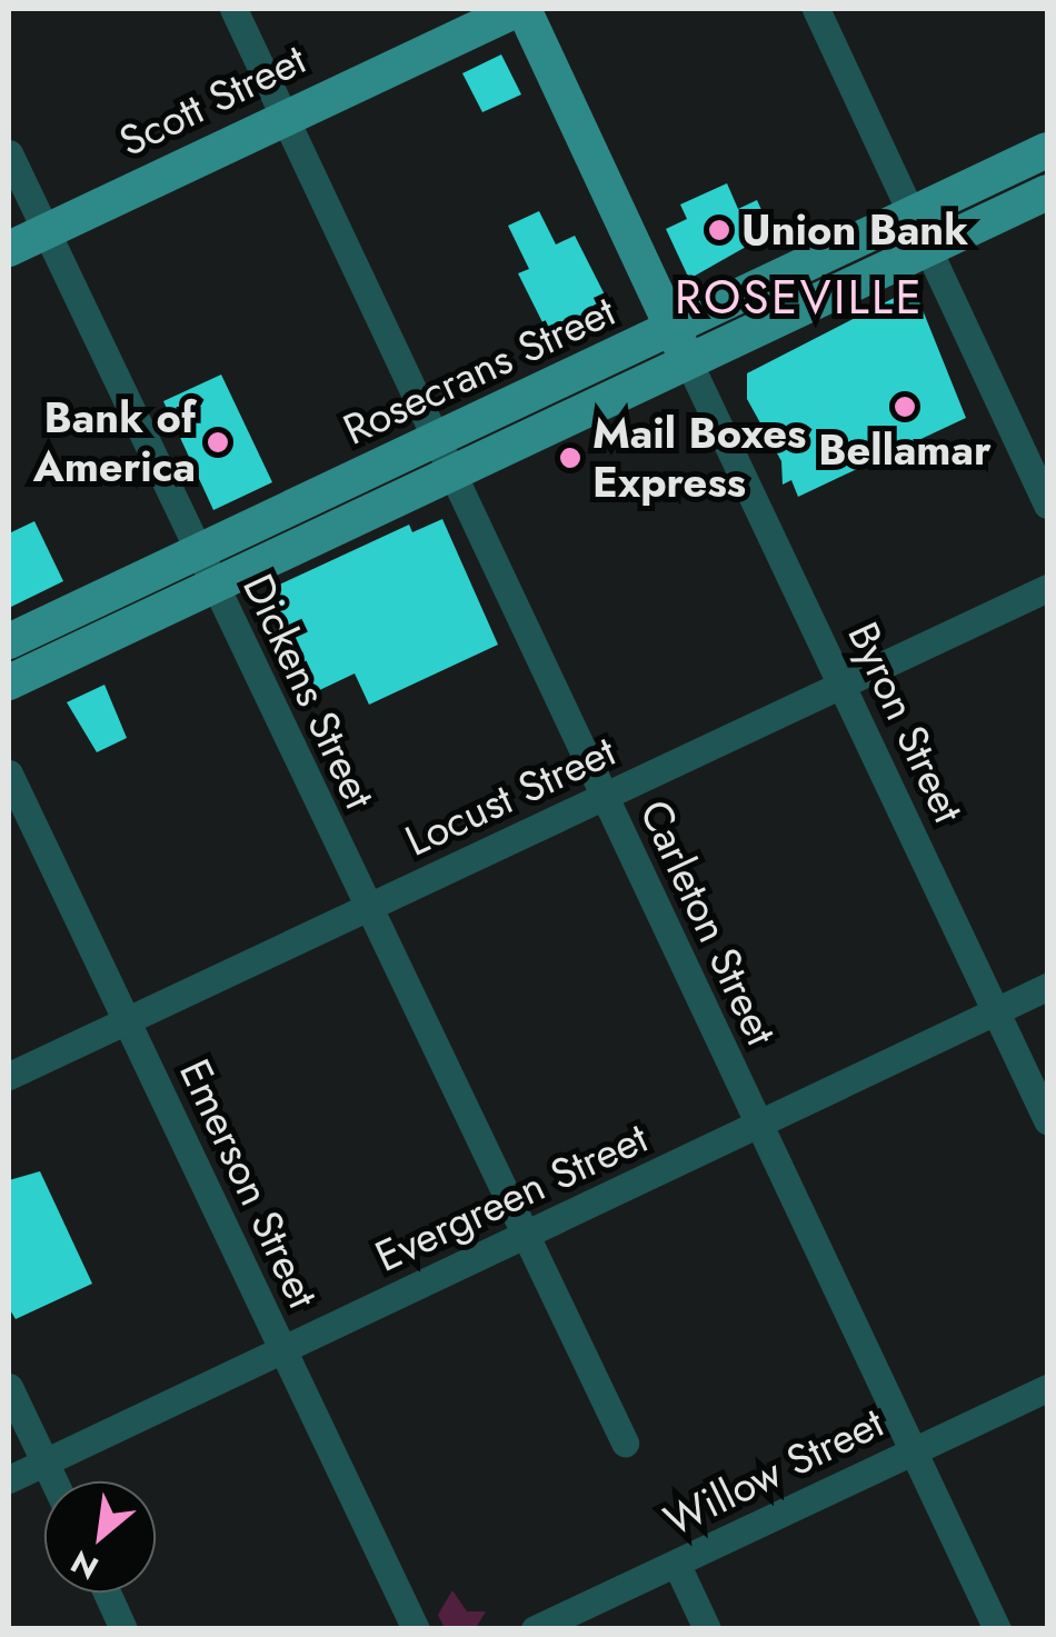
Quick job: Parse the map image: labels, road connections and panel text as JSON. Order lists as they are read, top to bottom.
{
  "streets": {
    "main road": ["Scott Street", "Rosecrans Street"],
    "street": [
      "Dickens Street",
      "Byron Street",
      "Locust Street",
      "Carleton Street",
      "Emerson Street",
      "Evergreen Street",
      "Willow Street"
    ]
  },
  "crossings": [
    ["Scott Street", "Dickens Street"],
    ["Scott Street", "Carleton Street"],
    ["Rosecrans Street", "Dickens Street"],
    ["Rosecrans Street", "Byron Street"],
    ["Rosecrans Street", "Carleton Street"],
    ["Dickens Street", "Locust Street"],
    ["Dickens Street", "Evergreen Street"],
    ["Byron Street", "Locust Street"],
    ["Byron Street", "Evergreen Street"],
    ["Locust Street", "Carleton Street"],
    ["Locust Street", "Emerson Street"],
    ["Carleton Street", "Evergreen Street"],
    ["Carleton Street", "Willow Street"],
    ["Emerson Street", "Evergreen Street"]
  ],
  "districts": ["ROSEVILLE"],
  "places": [
    "Union Bank",
    "Bellamar",
    "Bank of America",
    "Mail Boxes Express"
  ],
  "north": "bottom left"
}
